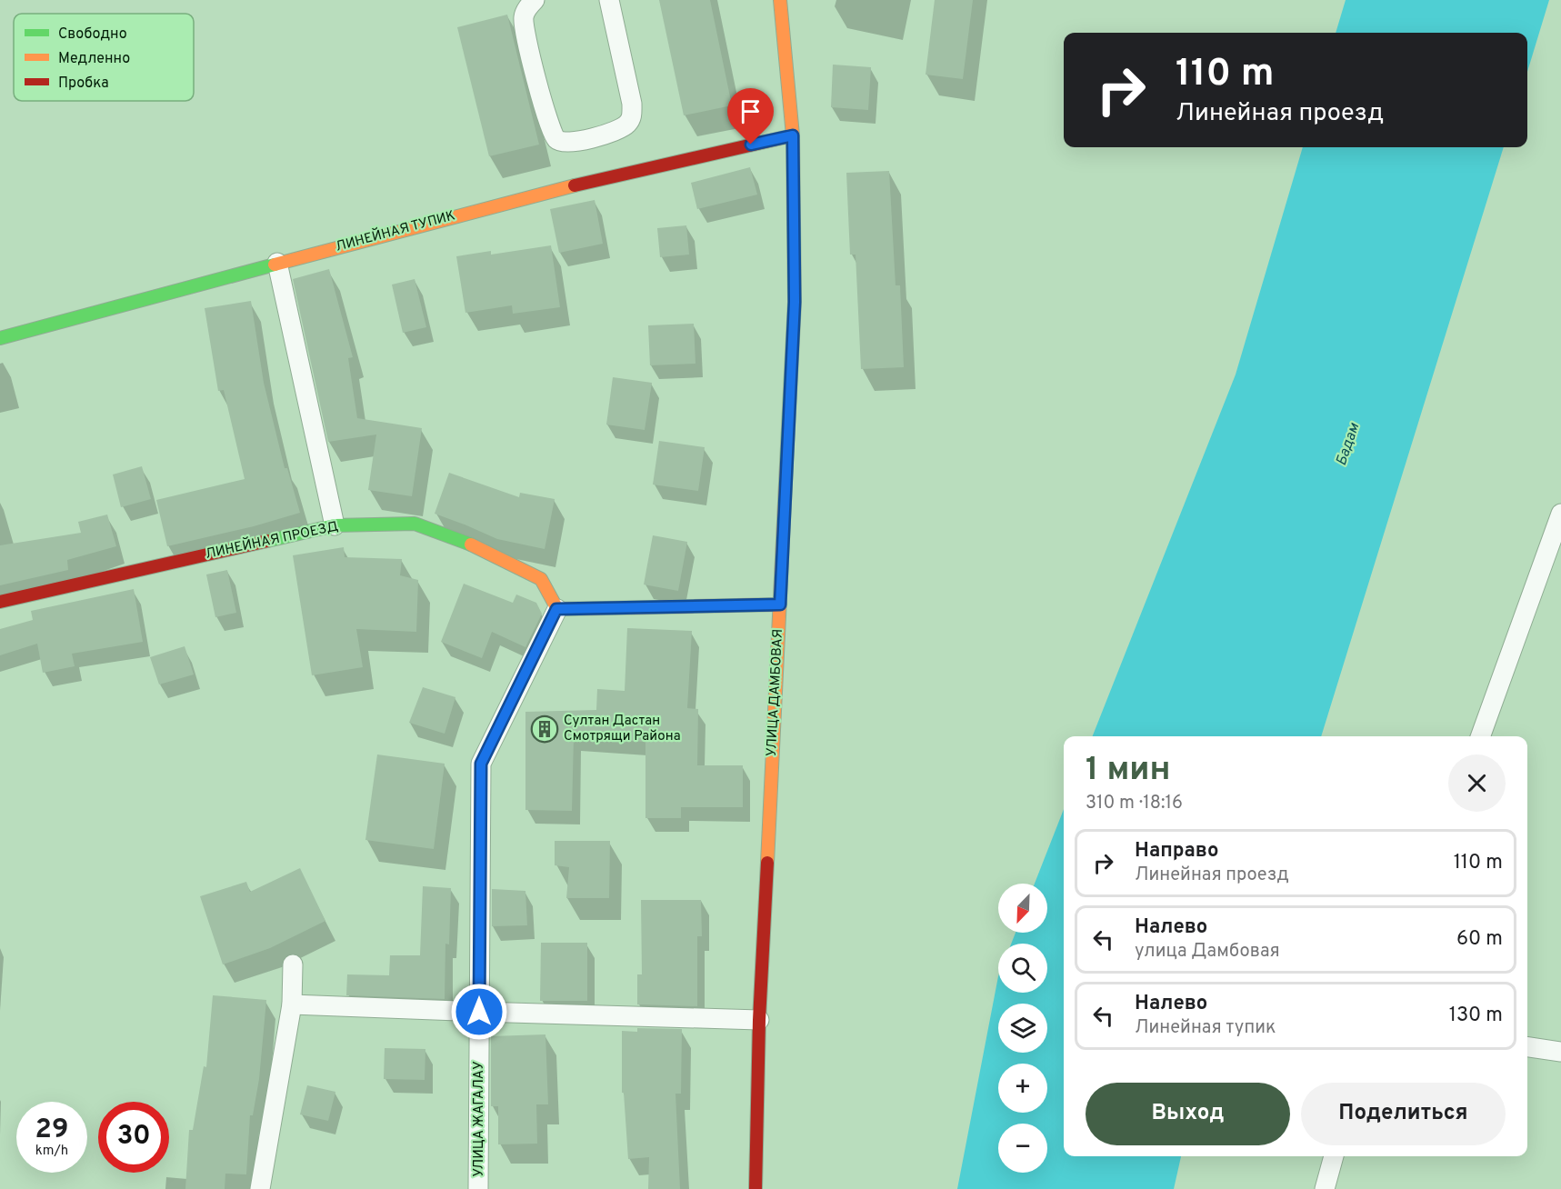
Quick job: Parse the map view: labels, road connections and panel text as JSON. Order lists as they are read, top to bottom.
{
  "streets": {
    "street": [
      "ЛИНЕЙНАЯ ТУПИК",
      "ЛИНЕЙНАЯ ПРОЕЗД",
      "УЛИЦА ДАМБОВАЯ",
      "УЛИЦА ЖАГАЛАУ"
    ]
  },
  "crossings": [
    ["ЛИНЕЙНАЯ ТУПИК", "УЛИЦА ДАМБОВАЯ"],
    ["ЛИНЕЙНАЯ ПРОЕЗД", "УЛИЦА ЖАГАЛАУ"]
  ],
  "water": ["Бадам"],
  "places": {
    "building": ["Султан Дастан Смотрящи Района"]
  },
  "legend": ["Свободно", "Медленно", "Пробка"],
  "north": "bottom left",
  "page": {
    "turn": ["110 m", "Линейная проезд"],
    "heading": ["1 мин", "310 m · 18:16"],
    "list": [
      {
        "name": "Направо",
        "note": "Линейная проезд",
        "value": "110 m"
      },
      {
        "name": "Налево",
        "note": "улица Дамбовая",
        "value": "60 m"
      },
      {
        "name": "Налево",
        "note": "Линейная тупик",
        "value": "130 m"
      }
    ],
    "map_buttons": ["+", "−"],
    "buttons": ["Выход", "Поделиться"],
    "speed": "29 km/h",
    "limit": "30"
  }
}
